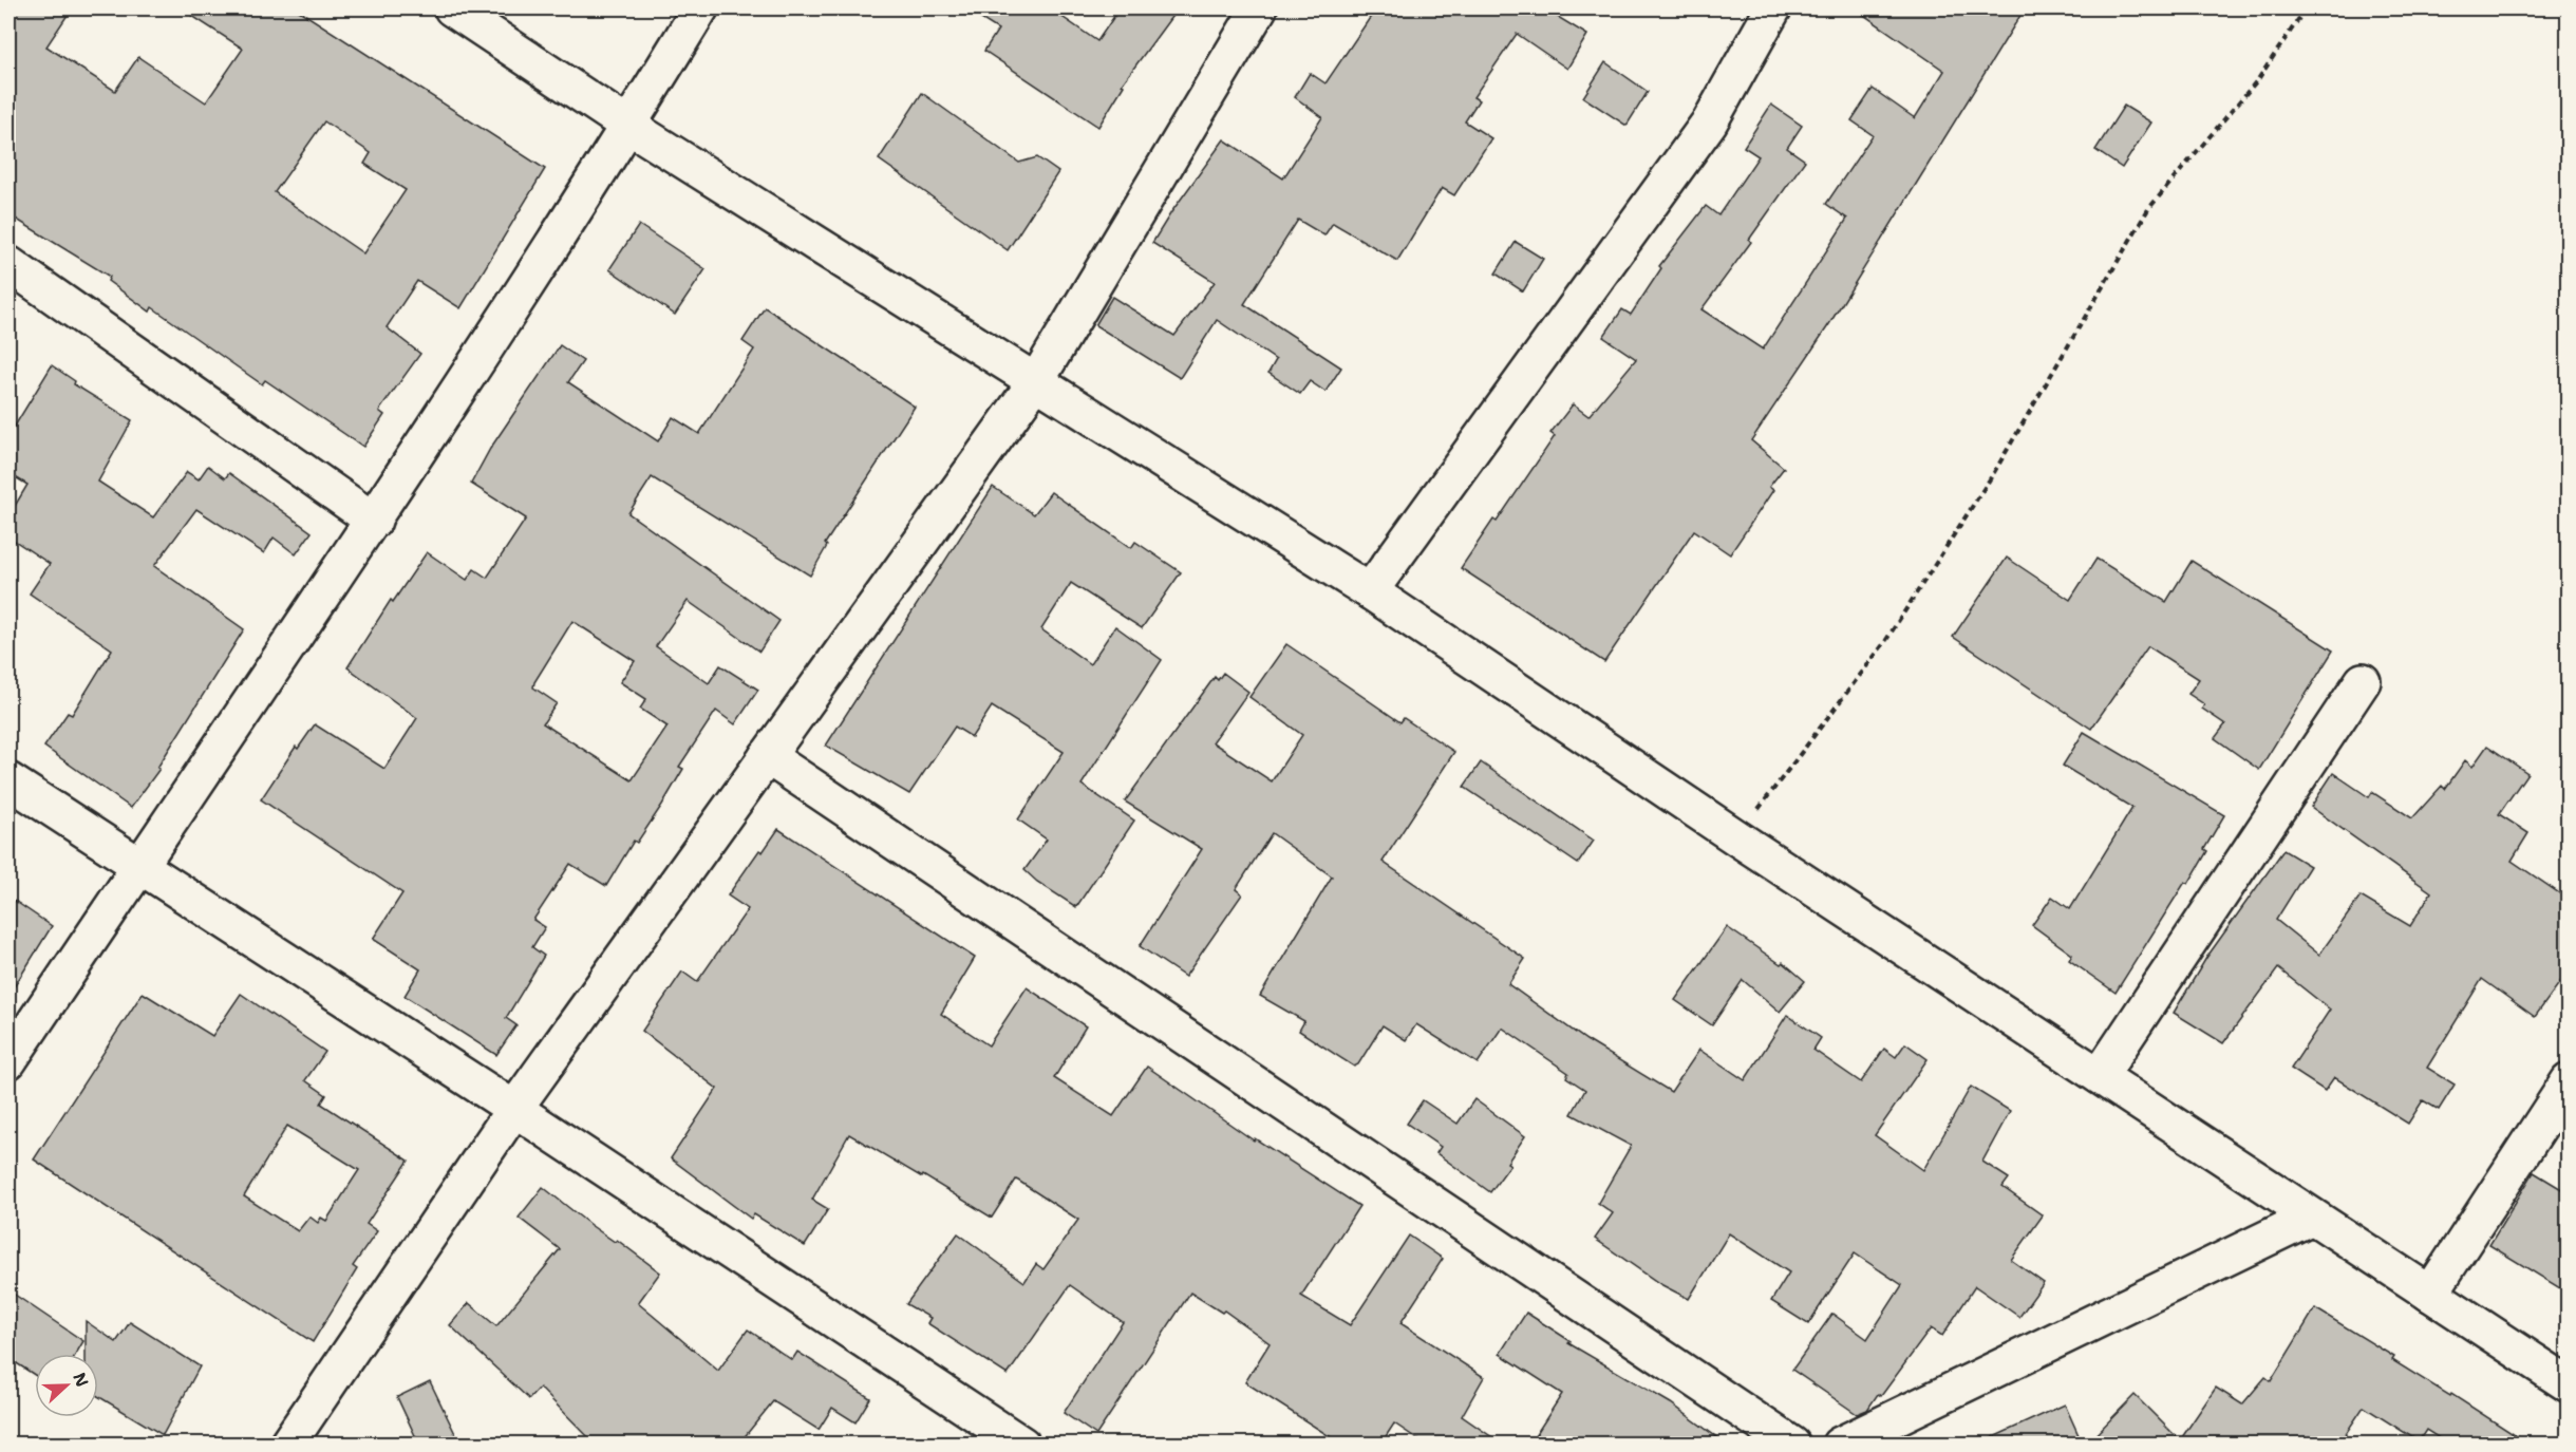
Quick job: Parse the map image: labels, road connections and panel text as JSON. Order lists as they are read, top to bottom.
{
  "north": "right"
}
